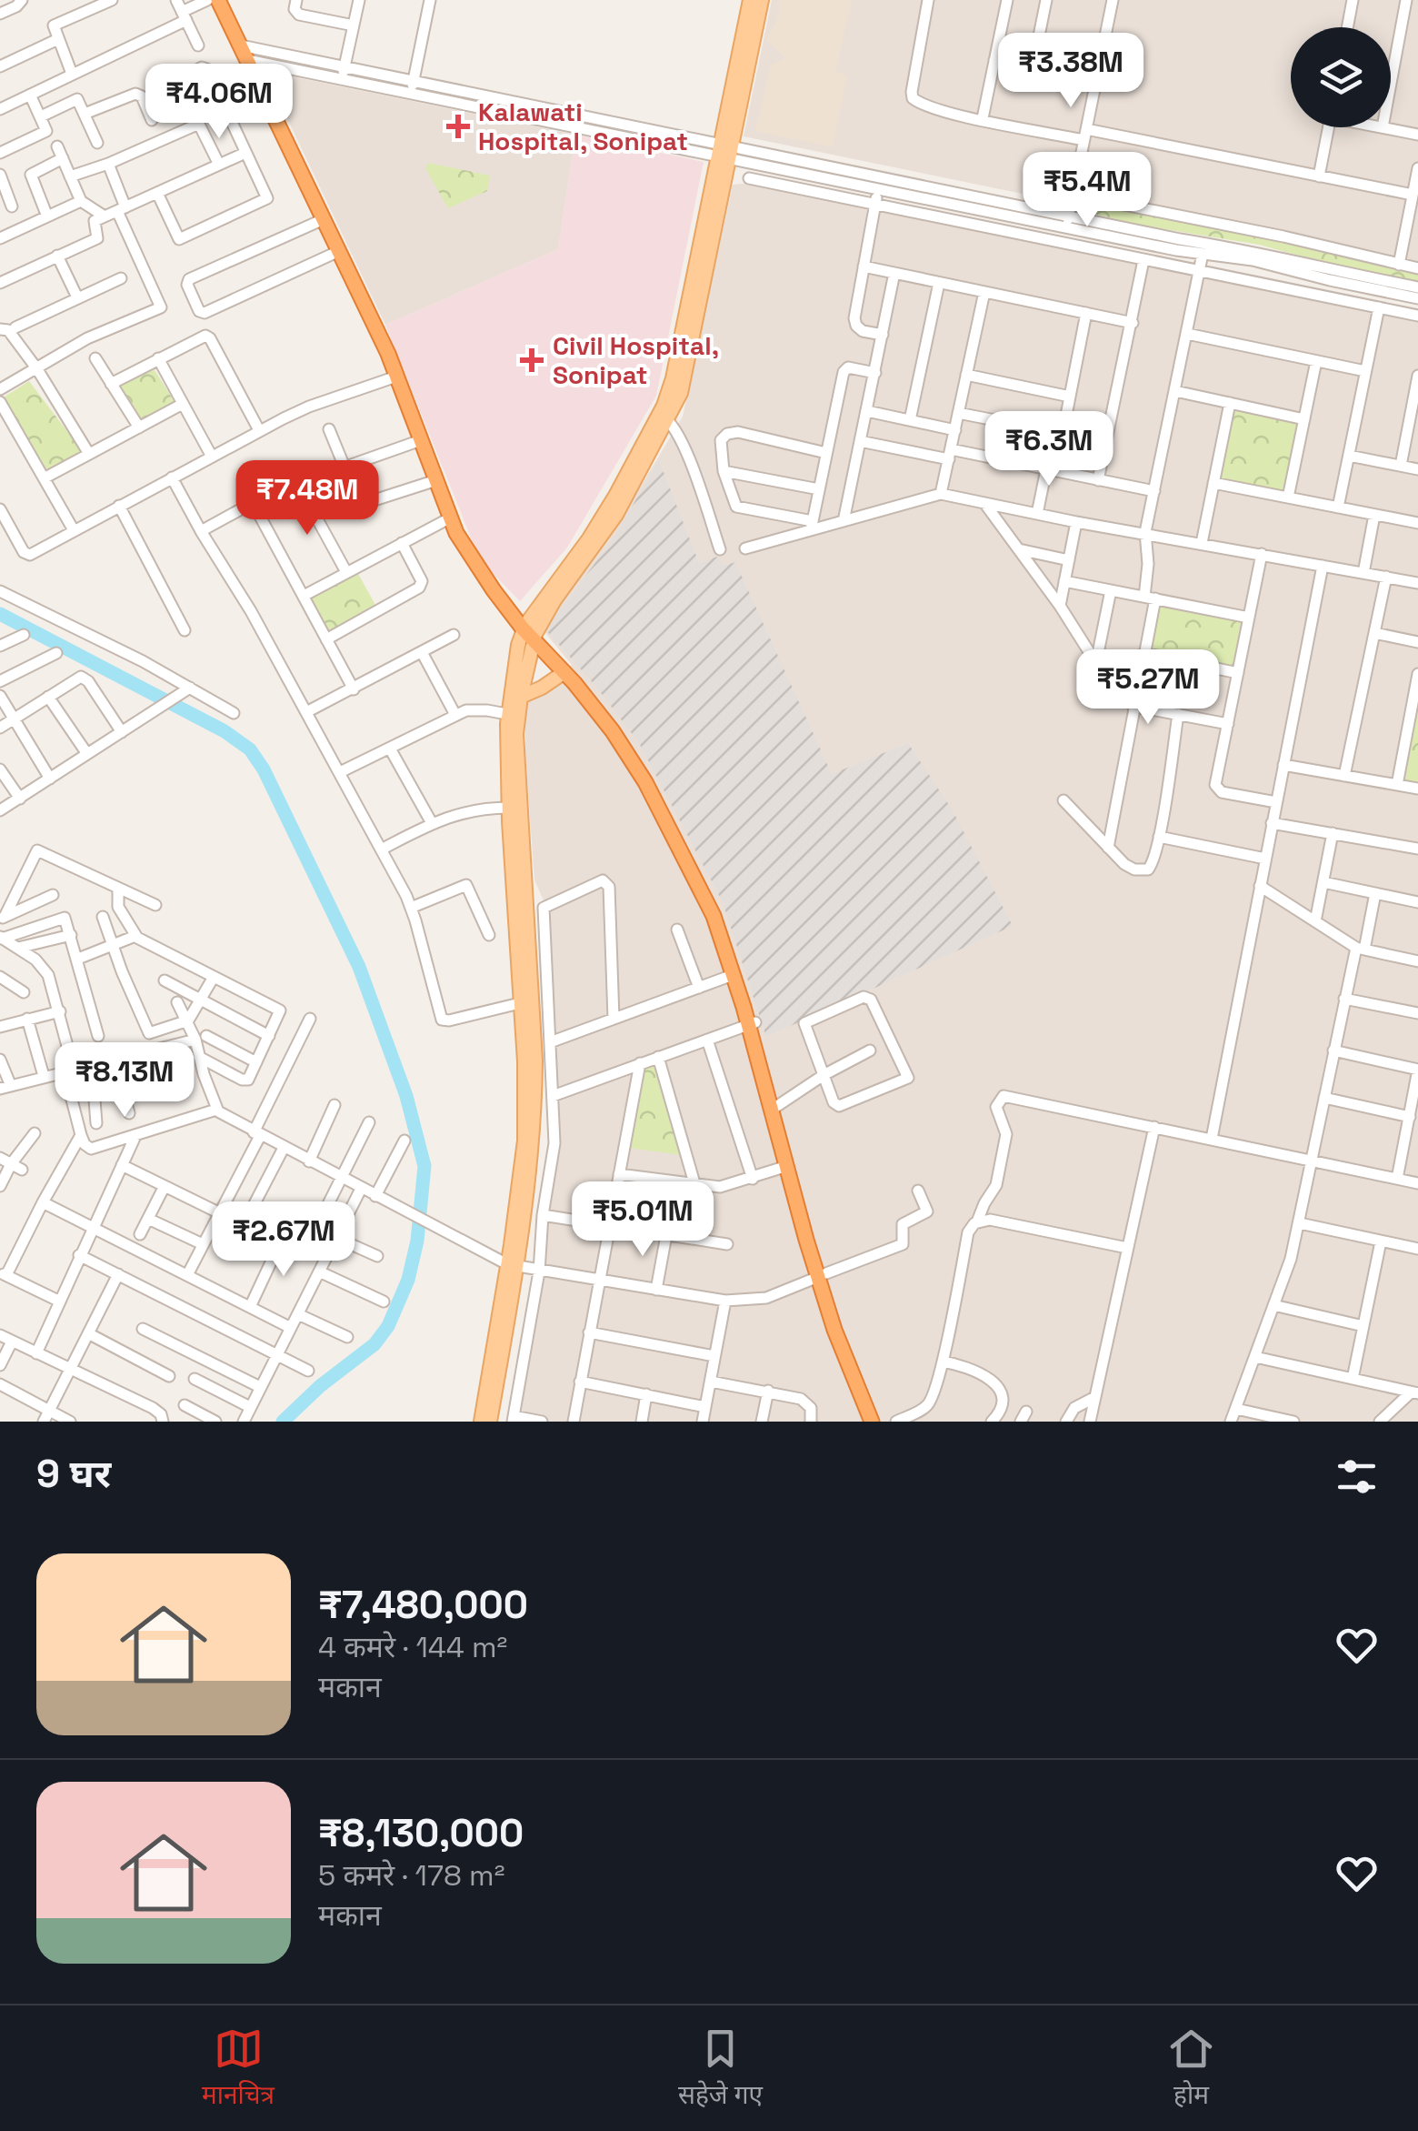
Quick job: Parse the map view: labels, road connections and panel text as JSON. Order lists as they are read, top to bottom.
{
  "places": {
    "health": ["Kalawati Hospital, Sonipat", "Civil Hospital, Sonipat"]
  },
  "page": {
    "price": [
      "₹3.38M",
      "₹4.06M",
      "₹5.4M",
      "₹6.3M",
      "₹7.48M",
      "₹5.27M",
      "₹8.13M",
      "₹5.01M",
      "₹2.67M"
    ],
    "heading": "9 घर",
    "list": [
      {
        "name": "₹7,480,000",
        "note": "4 कमरे · 144 m² · मकान"
      },
      {
        "name": "₹8,130,000",
        "note": "5 कमरे · 178 m² · मकान"
      }
    ],
    "tabs": ["मानचित्र", "सहेजे गए", "होम"]
  }
}
